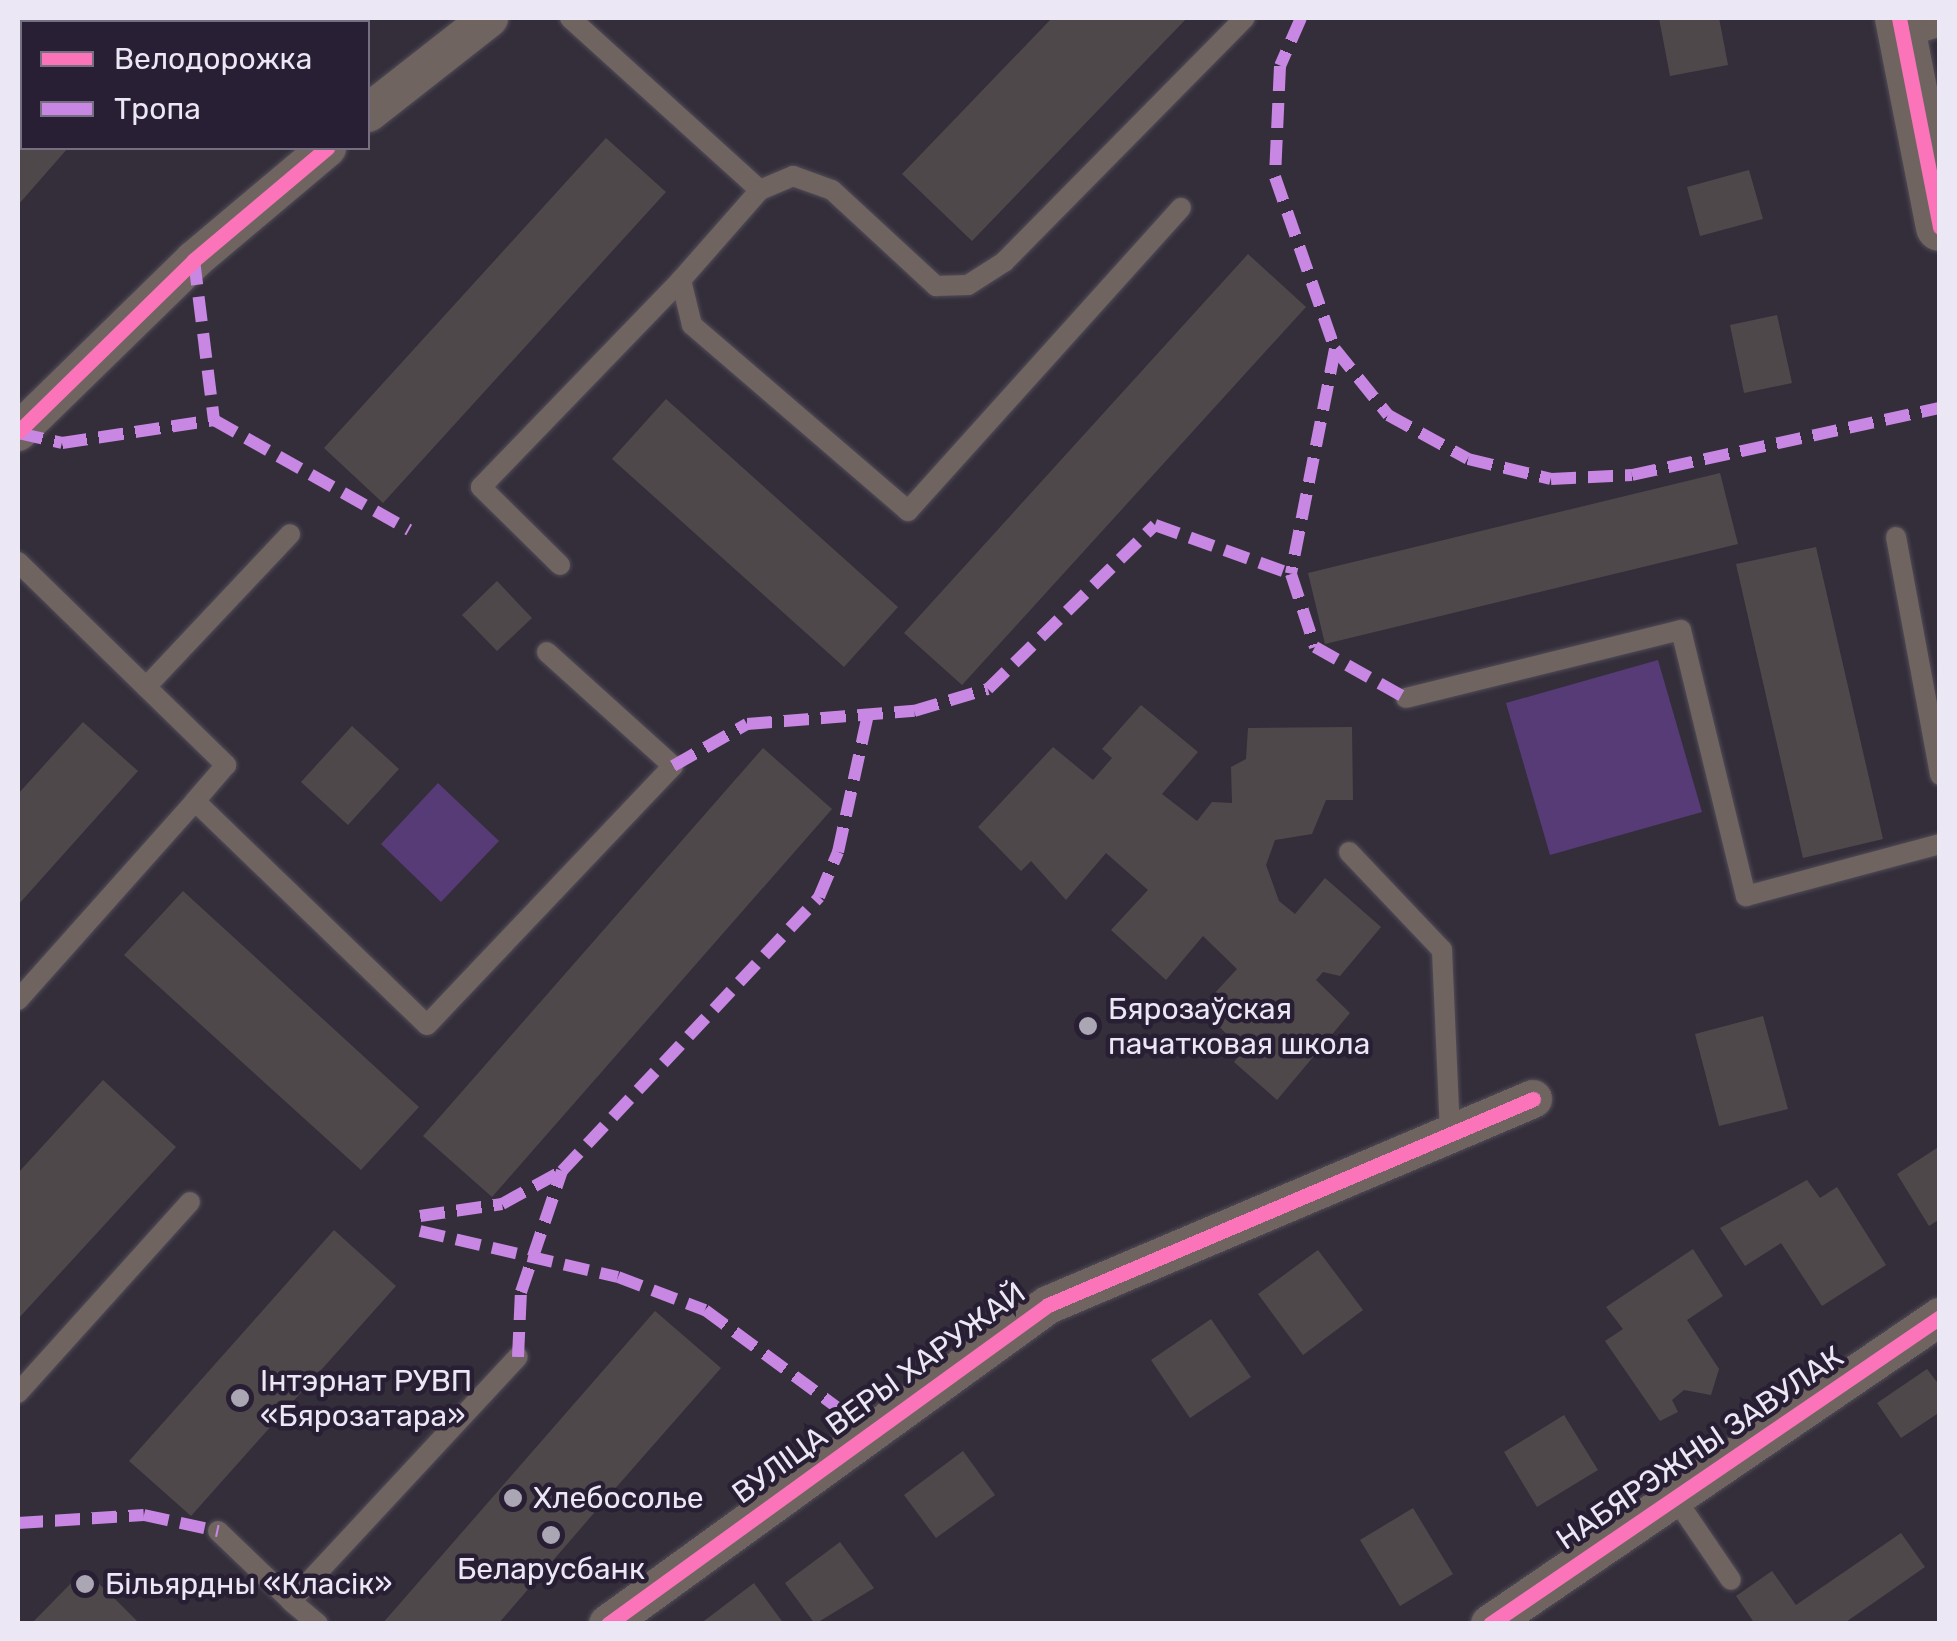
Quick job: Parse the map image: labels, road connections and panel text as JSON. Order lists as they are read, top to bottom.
{
  "streets": {
    "street": ["ВУЛІЦА ВЕРЫ ХАРУЖАЙ", "НАБЯРЭЖНЫ ЗАВУЛАК"]
  },
  "places": [
    "Бярозаўская пачатковая школа",
    "Інтэрнат РУВП «Бярозатара»",
    "Хлебосолье",
    "Беларусбанк",
    "Більярдны «Класік»"
  ],
  "legend": ["Велодорожка", "Тропа"]
}
